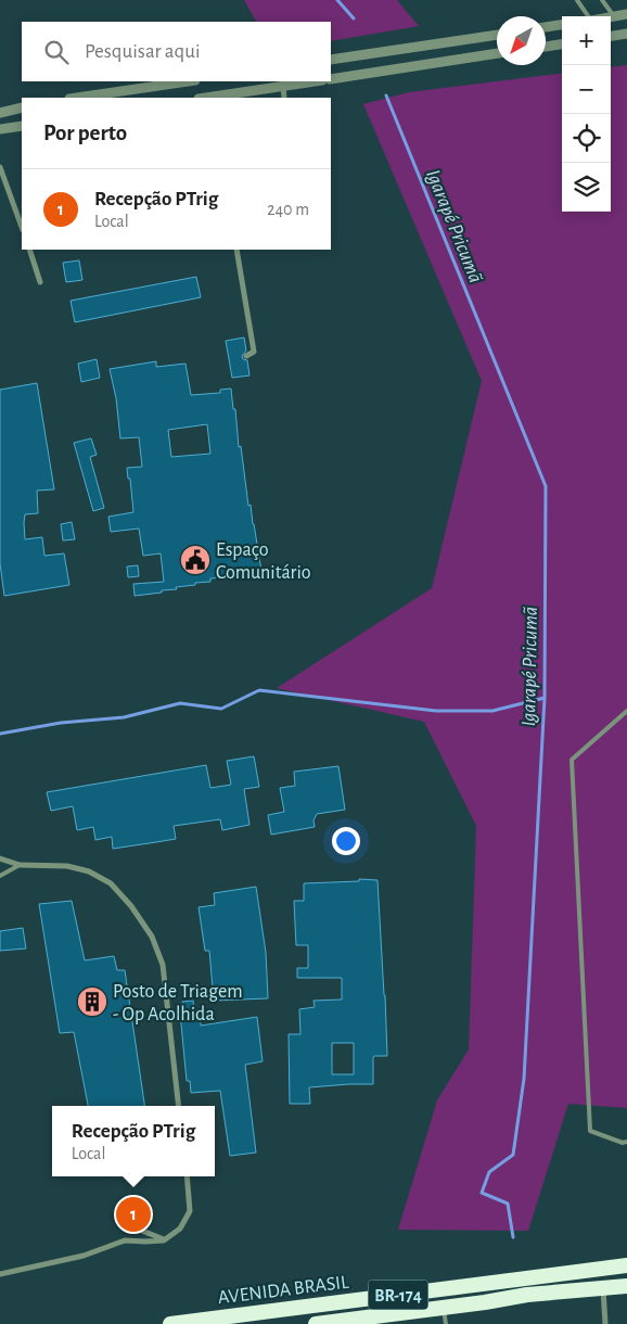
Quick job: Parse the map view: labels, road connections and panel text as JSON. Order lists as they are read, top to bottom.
{
  "streets": {
    "highway": ["AVENIDA BRASIL", "BR-174"]
  },
  "water": ["Igarapé Pricumã"],
  "places": {
    "public building": ["Espaço Comunitário"],
    "building": ["Posto de Triagem - Op Acolhida"]
  },
  "north": "bottom left",
  "page": {
    "map_buttons": ["+", "−"],
    "search": "Pesquisar aqui",
    "heading": "Por perto",
    "list": [
      {
        "mark": "1",
        "name": "Recepção PTrig",
        "note": "Local",
        "value": "240 m"
      }
    ],
    "popup": ["Recepção PTrig", "Local"],
    "pins": "1"
  }
}
